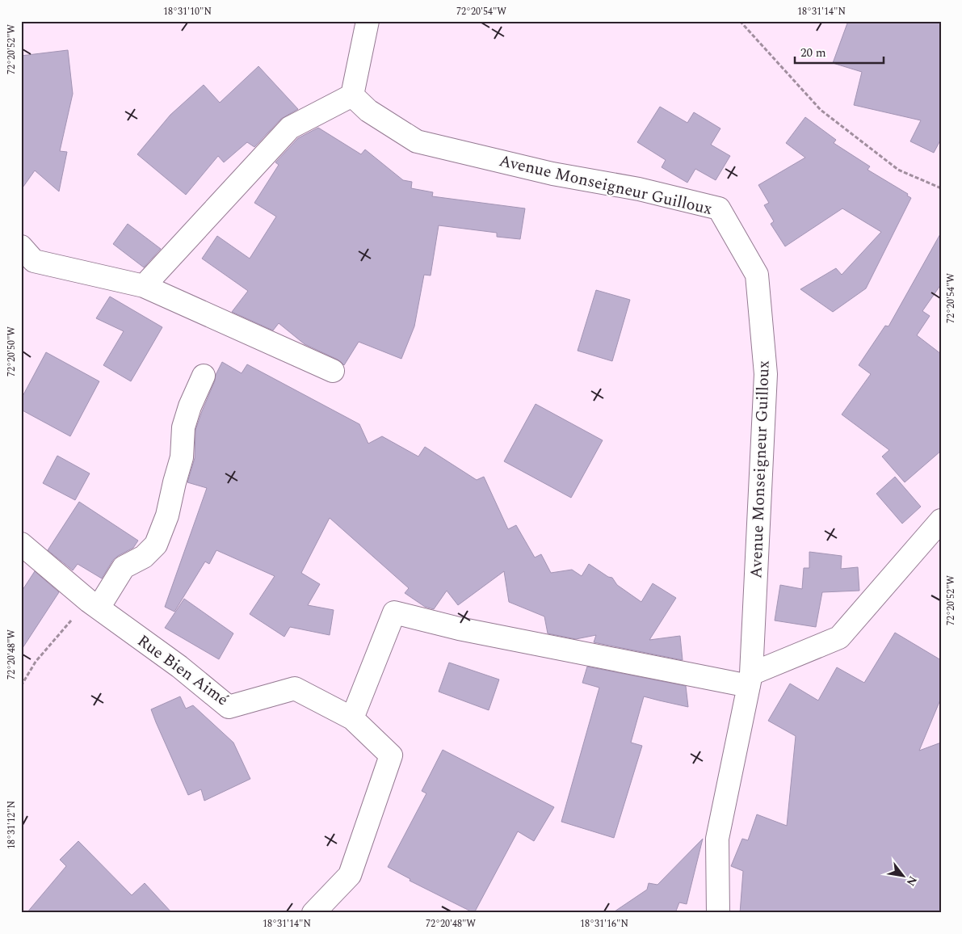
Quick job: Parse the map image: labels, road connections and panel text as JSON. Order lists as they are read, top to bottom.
{
  "streets": {
    "street": ["Avenue Monseigneur Guilloux", "Rue Bien Aimé"]
  },
  "scale_bar": "20 m",
  "north": "bottom right",
  "coordinates": [
    "18°31'10\"N",
    "72°20'54\"W",
    "18°31'14\"N",
    "72°20'52\"W",
    "72°20'50\"W",
    "72°20'48\"W",
    "18°31'12\"N",
    "18°31'16\"N"
  ]
}
